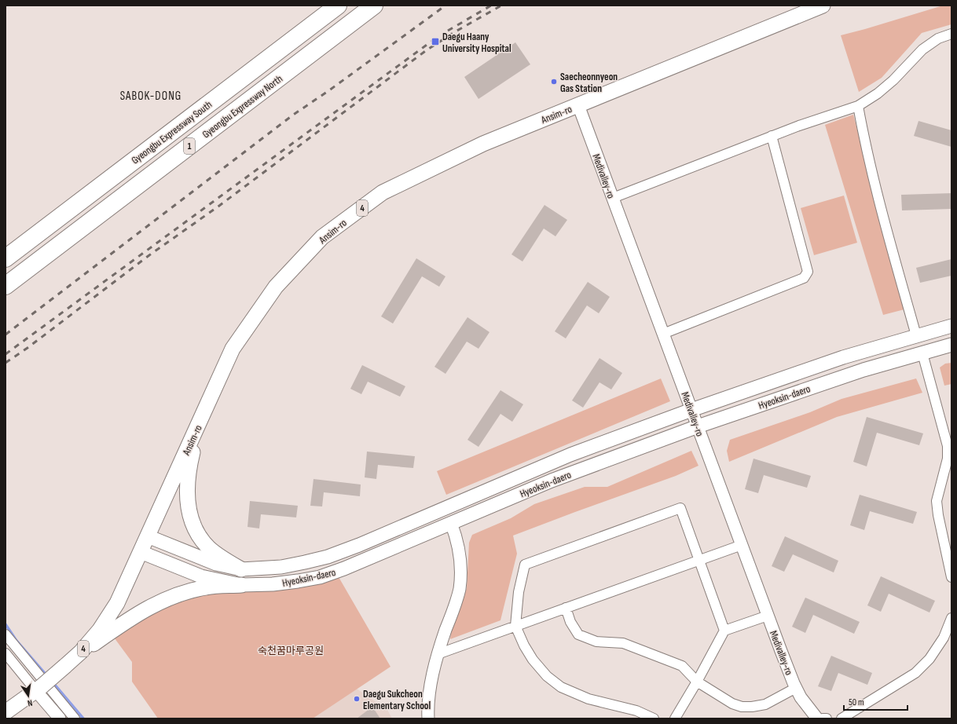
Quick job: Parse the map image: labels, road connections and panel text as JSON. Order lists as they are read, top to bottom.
{
  "streets": {
    "highway": ["Gyeongbu Expressway North", "Gyeongbu Expressway South", "1"],
    "main road": ["Ansim-ro", "4", "Hyeoksin-daero"],
    "street": ["Medivalley-ro"]
  },
  "crossings": [
    ["Ansim-ro", "Medivalley-ro"],
    ["Ansim-ro", "4"],
    ["Ansim-ro", "Hyeoksin-daero"],
    ["Medivalley-ro", "Hyeoksin-daero"]
  ],
  "districts": ["SABOK-DONG"],
  "parks": ["숙천꿈마루공원"],
  "places": {
    "transit": ["Daegu Haany University Hospital"],
    "other": ["Saecheonnyeon Gas Station", "Daegu Sukcheon Elementary School"]
  },
  "scale_bar": "50 m",
  "north": "bottom"
}
